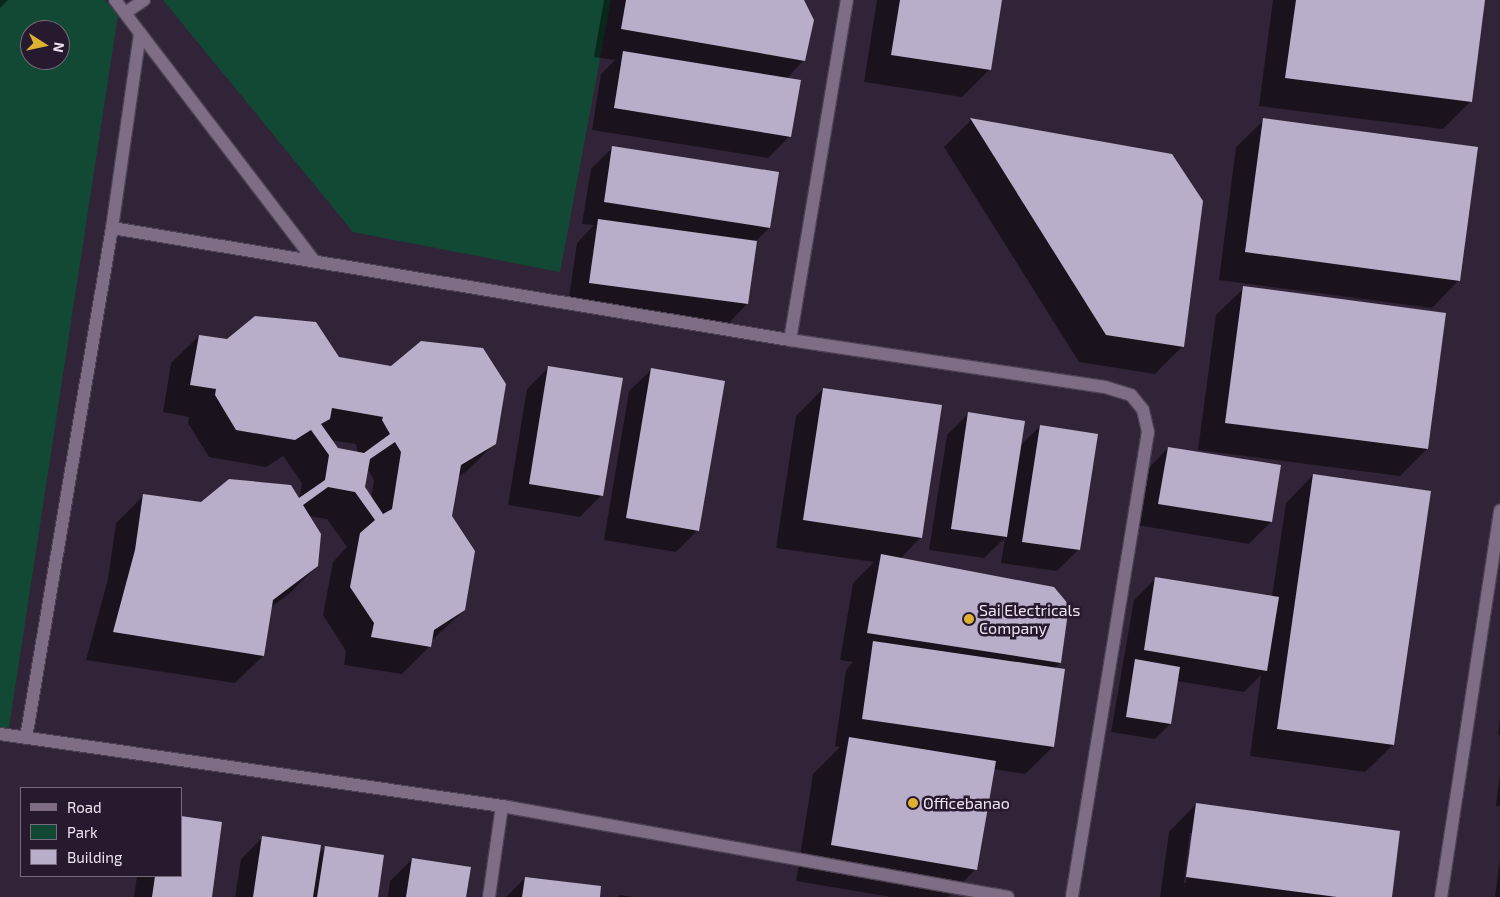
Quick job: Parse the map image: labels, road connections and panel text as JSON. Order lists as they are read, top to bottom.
{
  "places": ["Sai Electricals Company", "Officebanao"],
  "legend": ["Road", "Park", "Building"],
  "north": "right"
}
